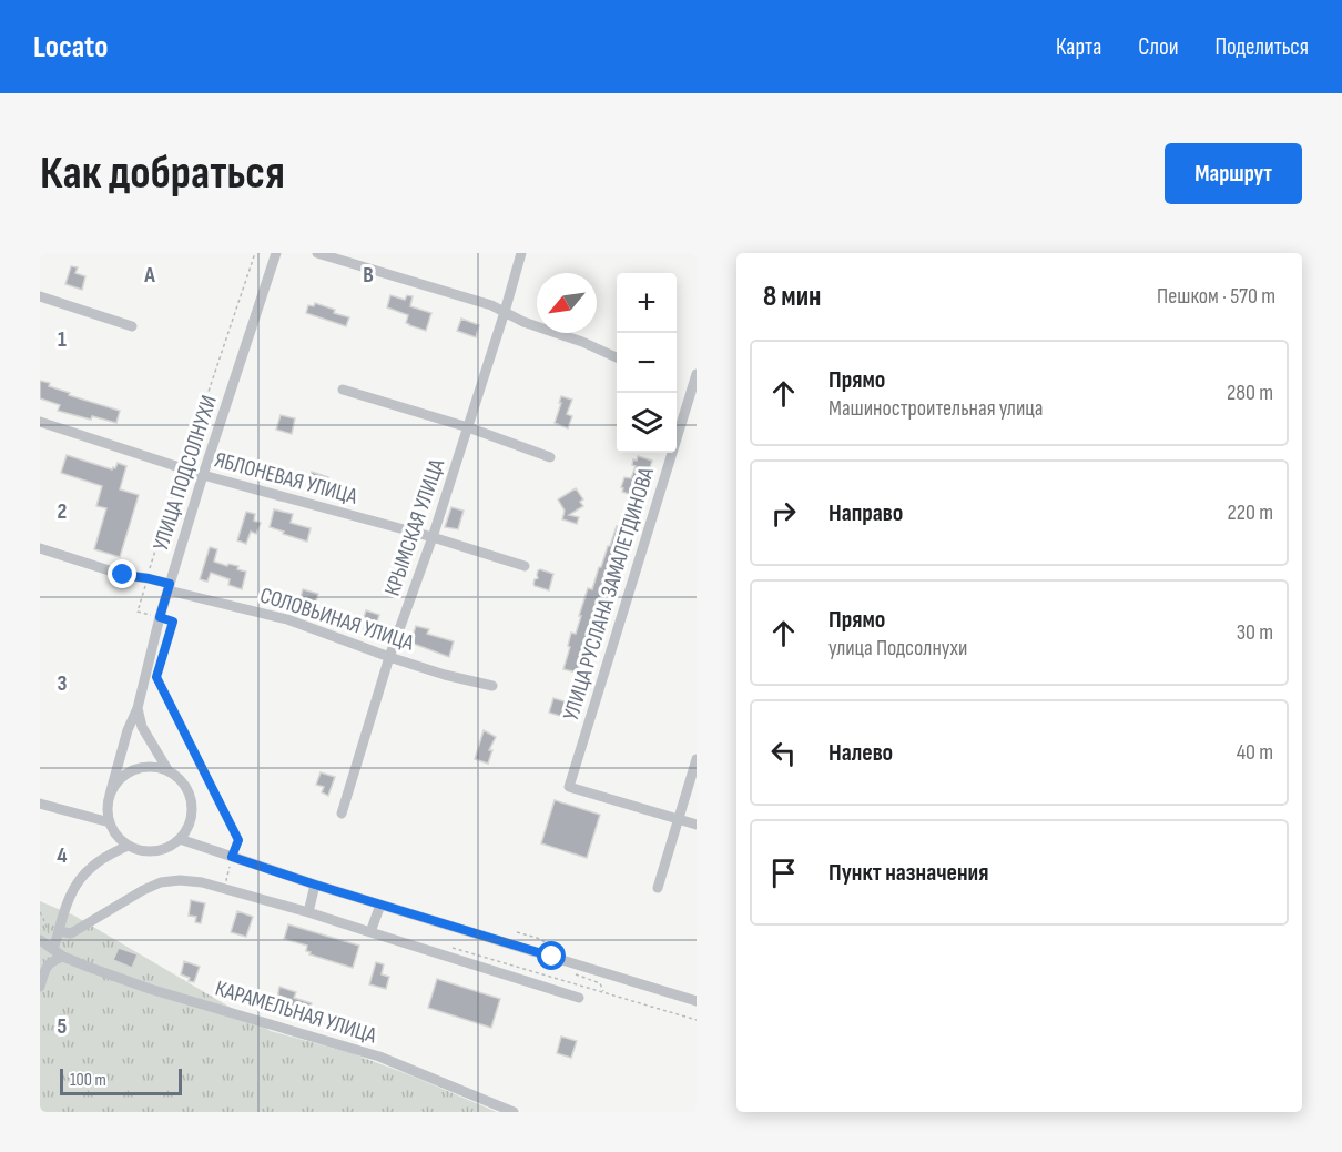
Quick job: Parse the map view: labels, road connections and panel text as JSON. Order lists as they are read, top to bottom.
{
  "streets": {
    "street": [
      "УЛИЦА ПОДСОЛНУХИ",
      "ЯБЛОНЕВАЯ УЛИЦА",
      "КРЫМСКАЯ УЛИЦА",
      "УЛИЦА РУСЛАНА ЗАМАЛЕТДИНОВА",
      "СОЛОВЬИНАЯ УЛИЦА",
      "КАРАМЕЛЬНАЯ УЛИЦА"
    ]
  },
  "crossings": [
    ["УЛИЦА ПОДСОЛНУХИ", "ЯБЛОНЕВАЯ УЛИЦА"],
    ["УЛИЦА ПОДСОЛНУХИ", "СОЛОВЬИНАЯ УЛИЦА"],
    ["ЯБЛОНЕВАЯ УЛИЦА", "КРЫМСКАЯ УЛИЦА"],
    ["КРЫМСКАЯ УЛИЦА", "СОЛОВЬИНАЯ УЛИЦА"]
  ],
  "scale_bar": "100 m",
  "north": "bottom left",
  "page": {
    "header": "Locato",
    "nav": ["Карта", "Слои", "Поделиться"],
    "buttons": "Маршрут",
    "title": "Как добраться",
    "heading": ["8 мин", "Пешком · 570 m"],
    "map_buttons": ["+", "−"],
    "list": [
      ["Прямо", "Машиностроительная улица", "280 m"],
      ["Направо", "220 m"],
      ["Прямо", "улица Подсолнухи", "30 m"],
      ["Налево", "40 m"],
      "Пункт назначения"
    ],
    "scale": "100 m"
  },
  "grid": {
    "columns": ["A", "B"],
    "rows": [
      "1",
      "2",
      "3",
      "4",
      "5"
    ]
  }
}
